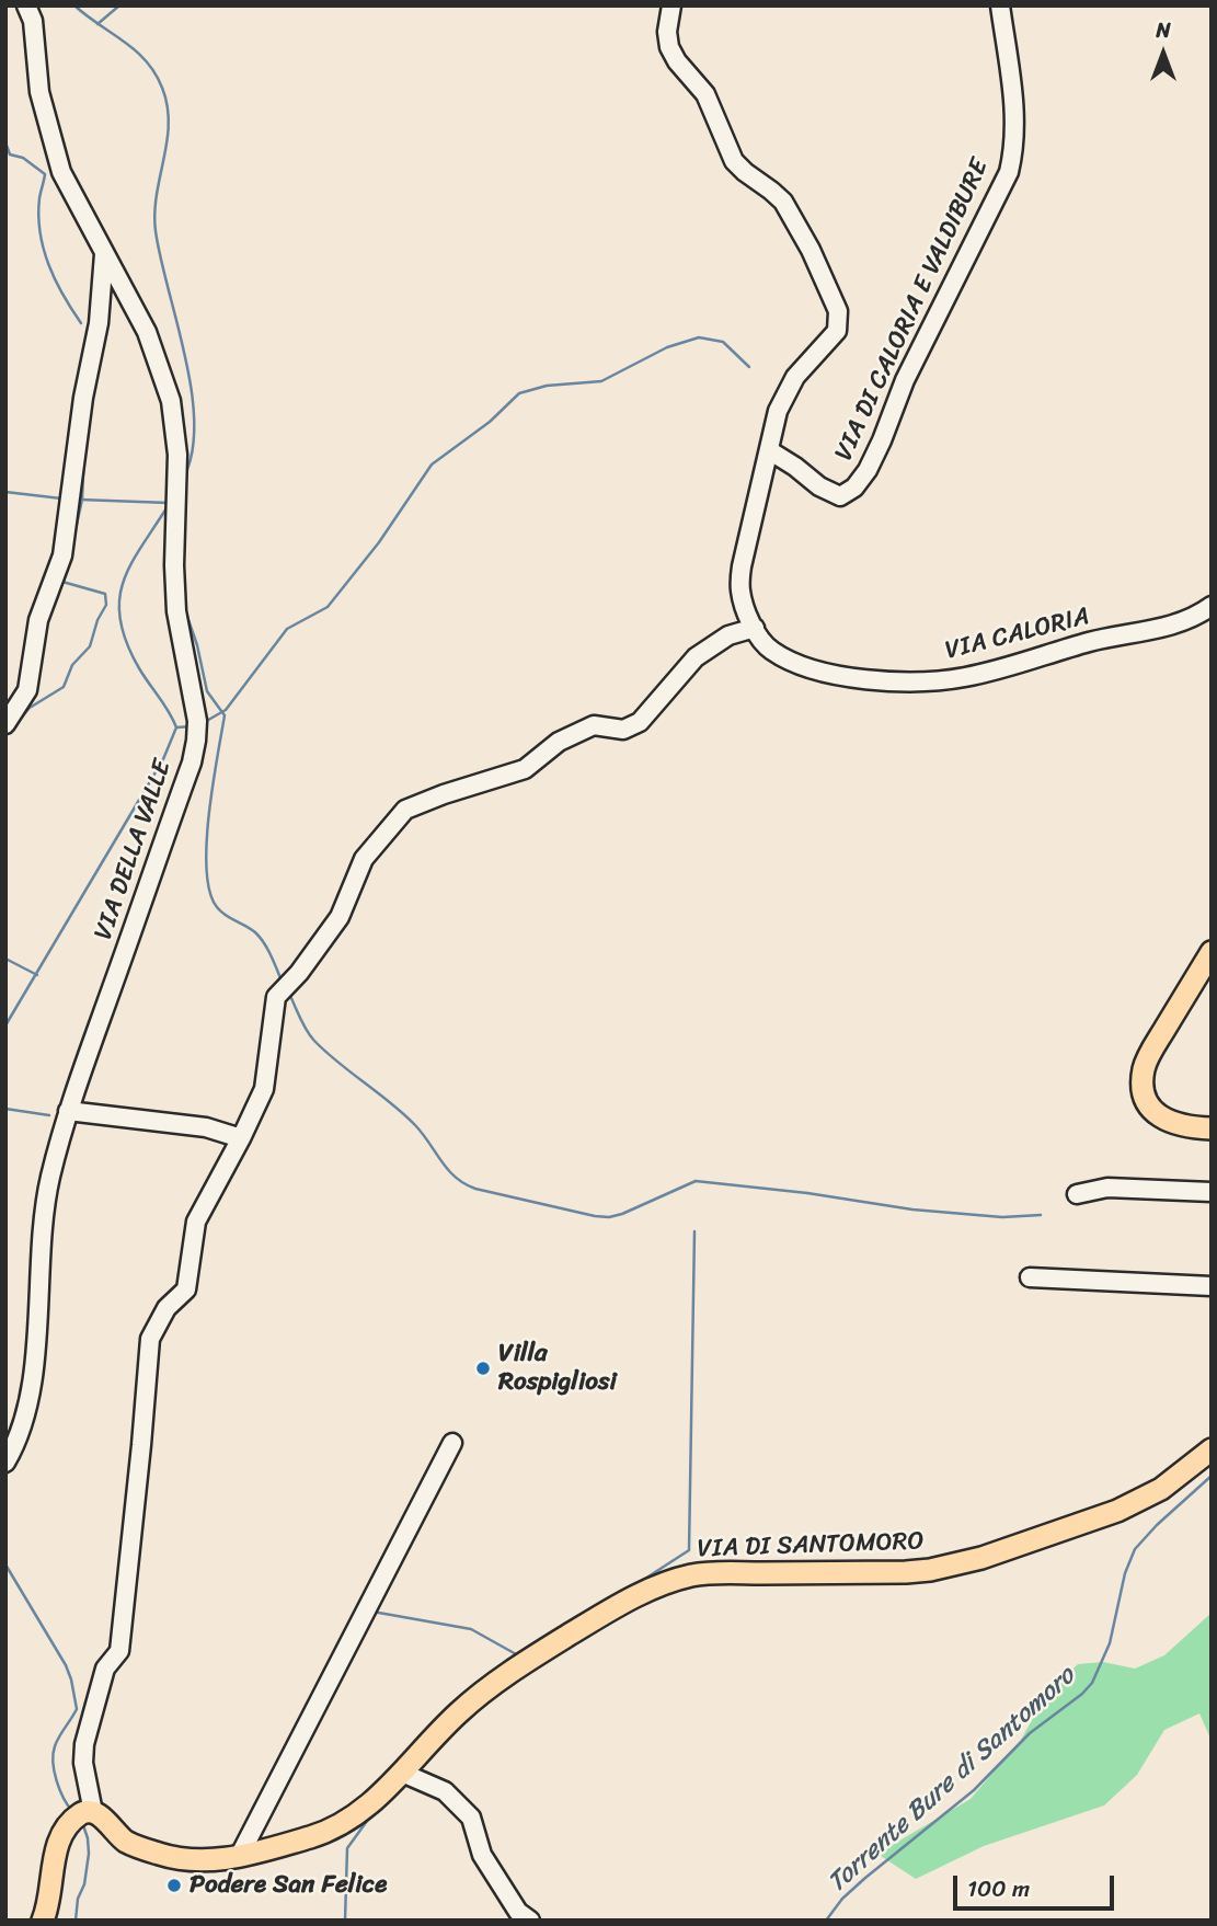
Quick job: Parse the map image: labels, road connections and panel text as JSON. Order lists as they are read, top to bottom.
{
  "streets": {
    "main road": ["VIA DI SANTOMORO"],
    "street": ["VIA DI CALORIA E VALDIBURE", "VIA CALORIA", "VIA DELLA VALLE"]
  },
  "crossings": [
    ["VIA DI CALORIA E VALDIBURE", "VIA CALORIA"]
  ],
  "water": ["Torrente Bure di Santomoro"],
  "places": ["Villa Rospigliosi", "Podere San Felice"],
  "scale_bar": "100 m",
  "north": "top"
}
